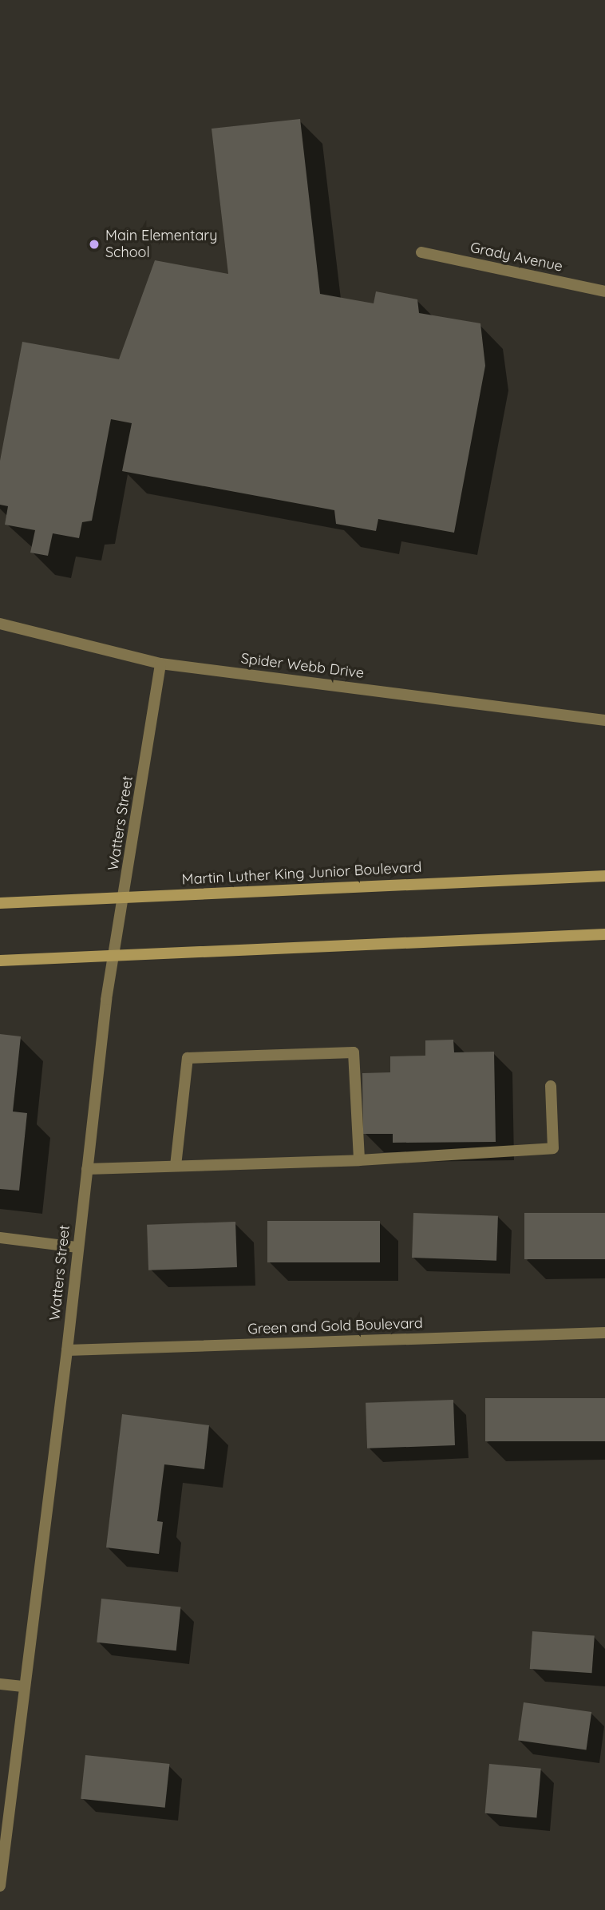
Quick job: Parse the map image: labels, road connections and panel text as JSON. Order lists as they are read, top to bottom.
{
  "streets": {
    "main road": ["Martin Luther King Junior Boulevard"],
    "street": [
      "Grady Avenue",
      "Spider Webb Drive",
      "Watters Street",
      "Green and Gold Boulevard"
    ]
  },
  "crossings": [
    ["Spider Webb Drive", "Watters Street"],
    ["Watters Street", "Martin Luther King Junior Boulevard"],
    ["Watters Street", "Green and Gold Boulevard"]
  ],
  "places": ["Main Elementary School"]
}
